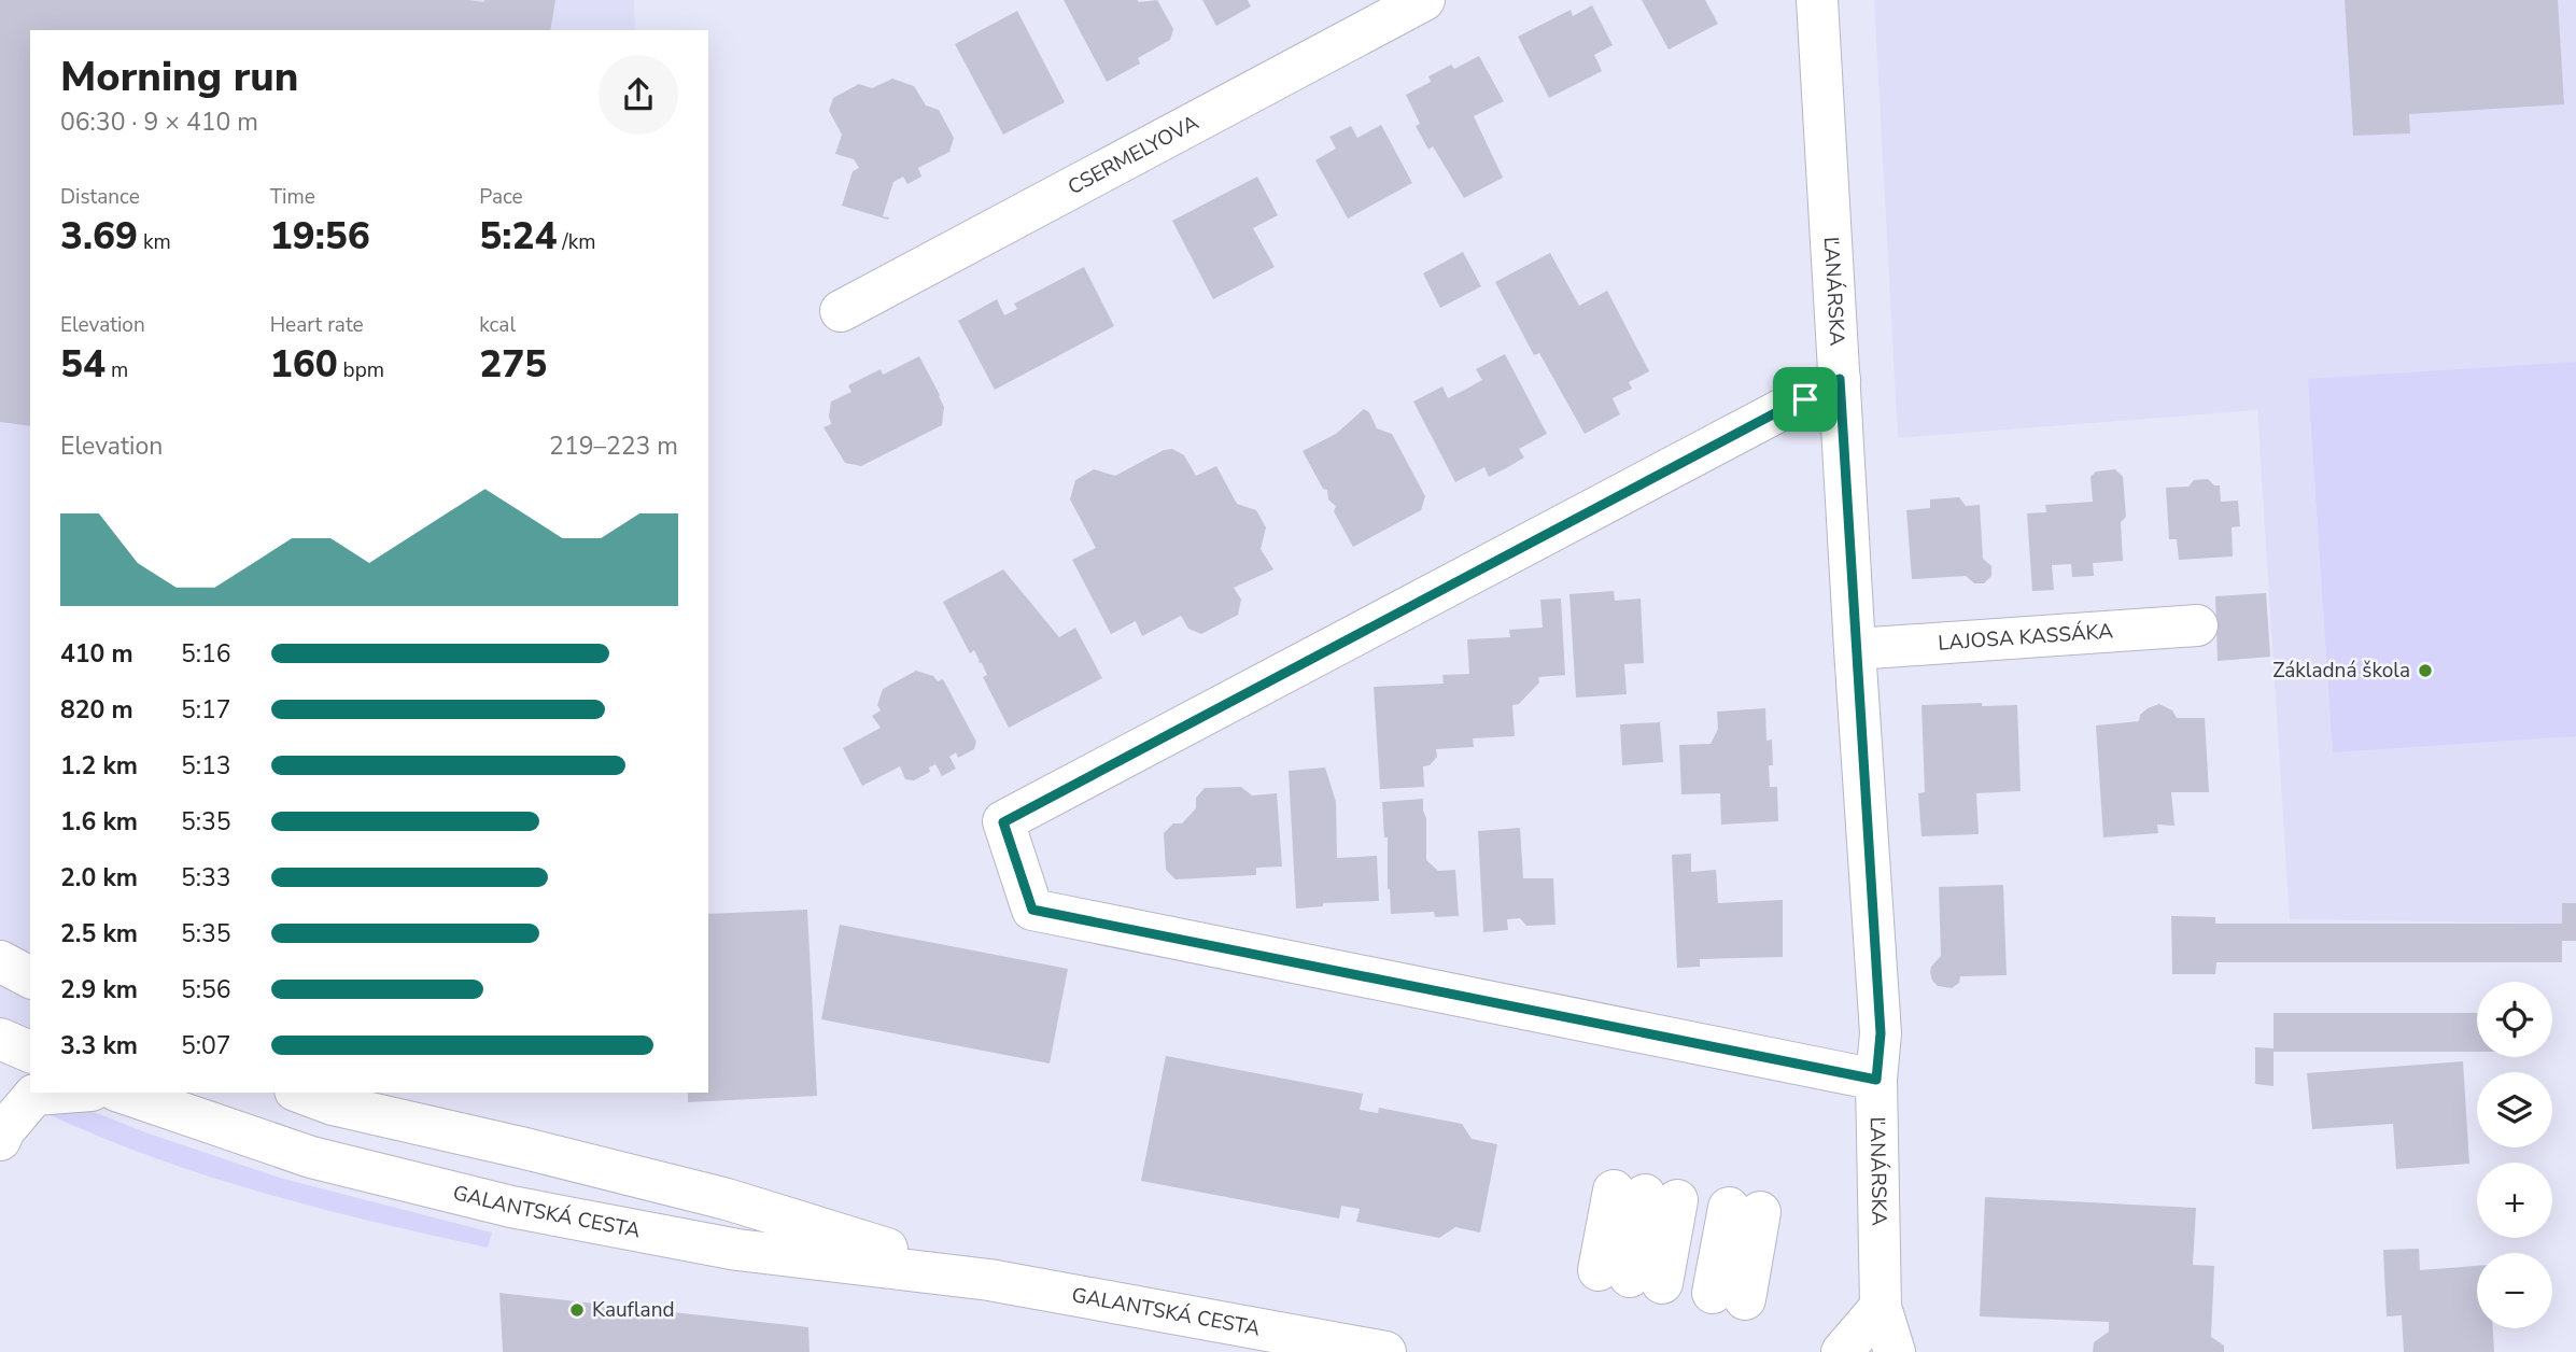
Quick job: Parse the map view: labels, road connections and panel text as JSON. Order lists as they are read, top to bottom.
{
  "streets": {
    "street": [
      "CSERMELYOVA",
      "ĽANÁRSKA",
      "LAJOSA KASSÁKA",
      "GALANTSKÁ CESTA"
    ]
  },
  "crossings": [
    ["ĽANÁRSKA", "LAJOSA KASSÁKA"]
  ],
  "places": ["Základná škola", "Kaufland"],
  "page": {
    "heading": ["Morning run", "06:30 · 9 × 410 m"],
    "stats": [
      ["Distance", "3.69 km"],
      ["Time", "19:56"],
      ["Pace", "5:24 /km"],
      ["Elevation", "54 m"],
      ["Heart rate", "160 bpm"],
      ["kcal", "275"]
    ],
    "chart": ["Elevation", "219–223 m"],
    "list": [
      {
        "name": "410 m",
        "note": "5:16"
      },
      {
        "name": "820 m",
        "note": "5:17"
      },
      {
        "name": "1.2 km",
        "note": "5:13"
      },
      {
        "name": "1.6 km",
        "note": "5:35"
      },
      {
        "name": "2.0 km",
        "note": "5:33"
      },
      {
        "name": "2.5 km",
        "note": "5:35"
      },
      {
        "name": "2.9 km",
        "note": "5:56"
      },
      {
        "name": "3.3 km",
        "note": "5:07"
      }
    ],
    "map_buttons": ["+", "−"]
  }
}
